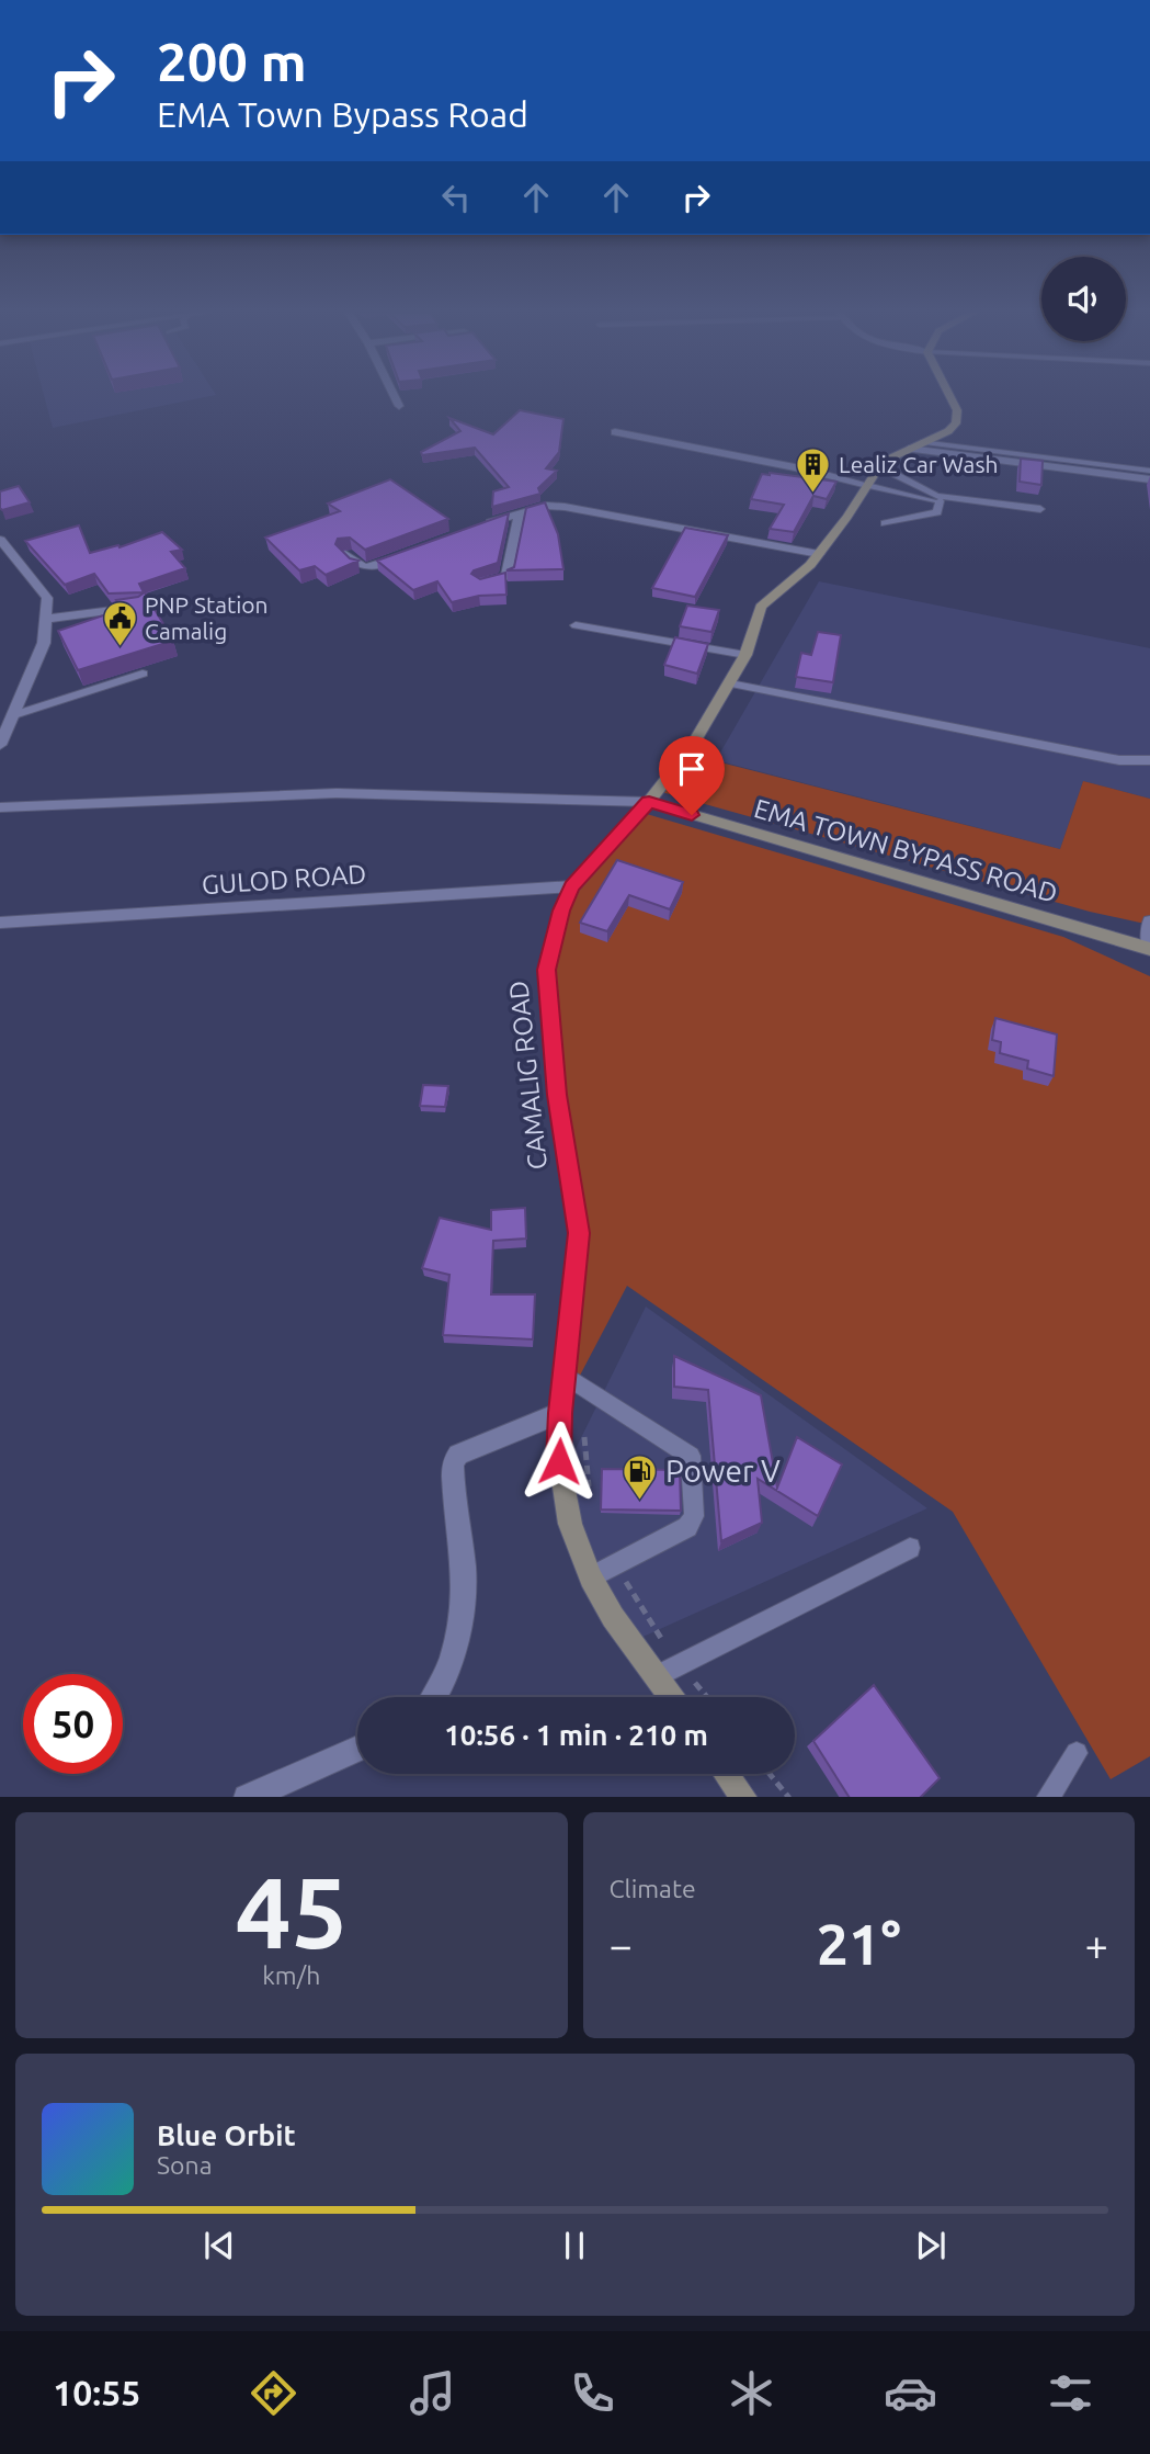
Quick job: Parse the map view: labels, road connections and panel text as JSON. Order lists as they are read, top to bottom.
{
  "streets": {
    "main road": ["EMA TOWN BYPASS ROAD", "CAMALIG ROAD"],
    "street": ["GULOD ROAD"]
  },
  "crossings": [
    ["EMA TOWN BYPASS ROAD", "CAMALIG ROAD"],
    ["GULOD ROAD", "CAMALIG ROAD"]
  ],
  "places": {
    "building": ["Lealiz Car Wash"],
    "public building": ["PNP Station Camalig"],
    "fuel station": ["Power V"]
  },
  "page": {
    "turn": ["200 m", "EMA Town Bypass Road"],
    "limit": "50",
    "trip": "10:56 · 1 min · 210 m",
    "tile": [
      ["45", "km/h"],
      "Climate"
    ],
    "heat": ["−", "21°", "+"],
    "song": ["Blue Orbit", "Sona"],
    "tabs": "10:55"
  }
}
